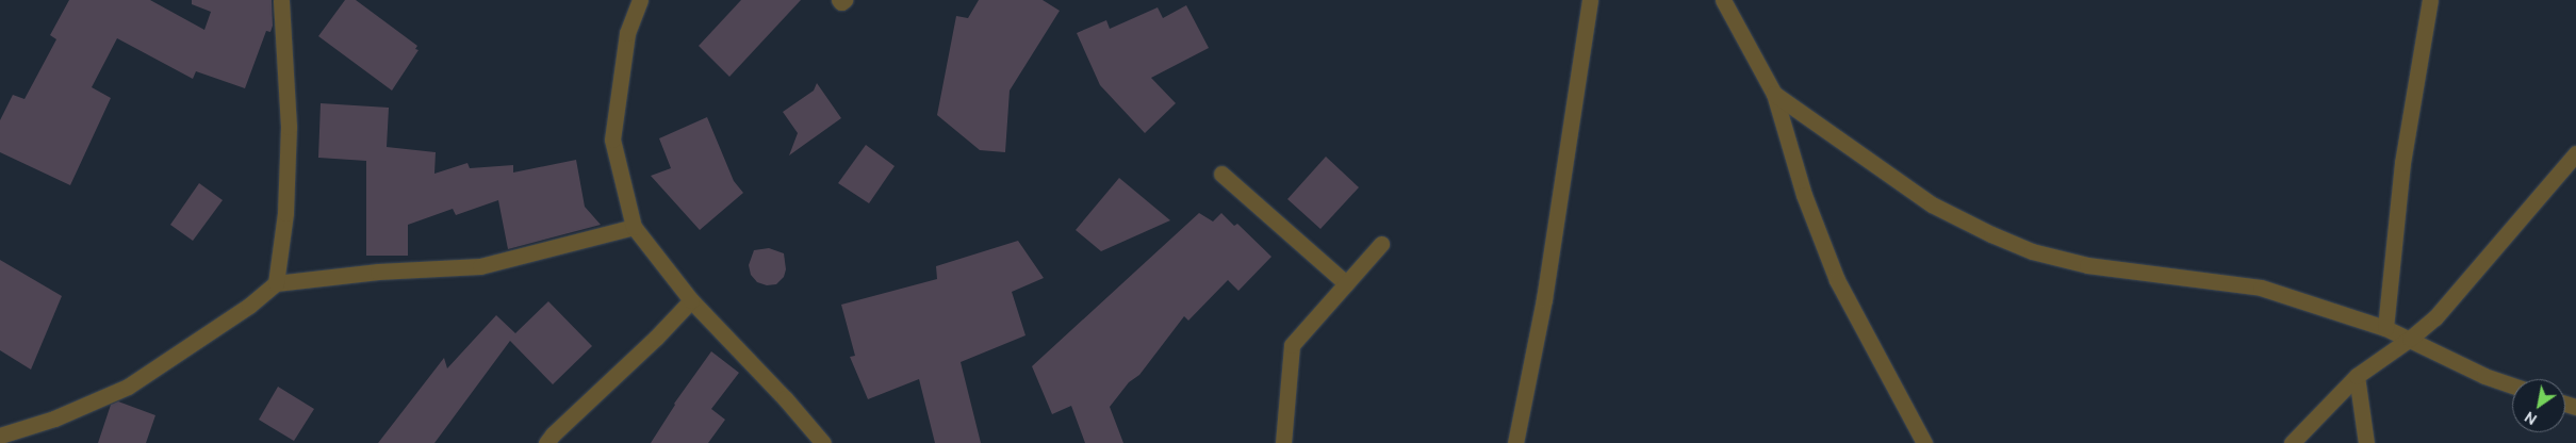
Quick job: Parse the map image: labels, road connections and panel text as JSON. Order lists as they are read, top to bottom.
{
  "north": "bottom left"
}
